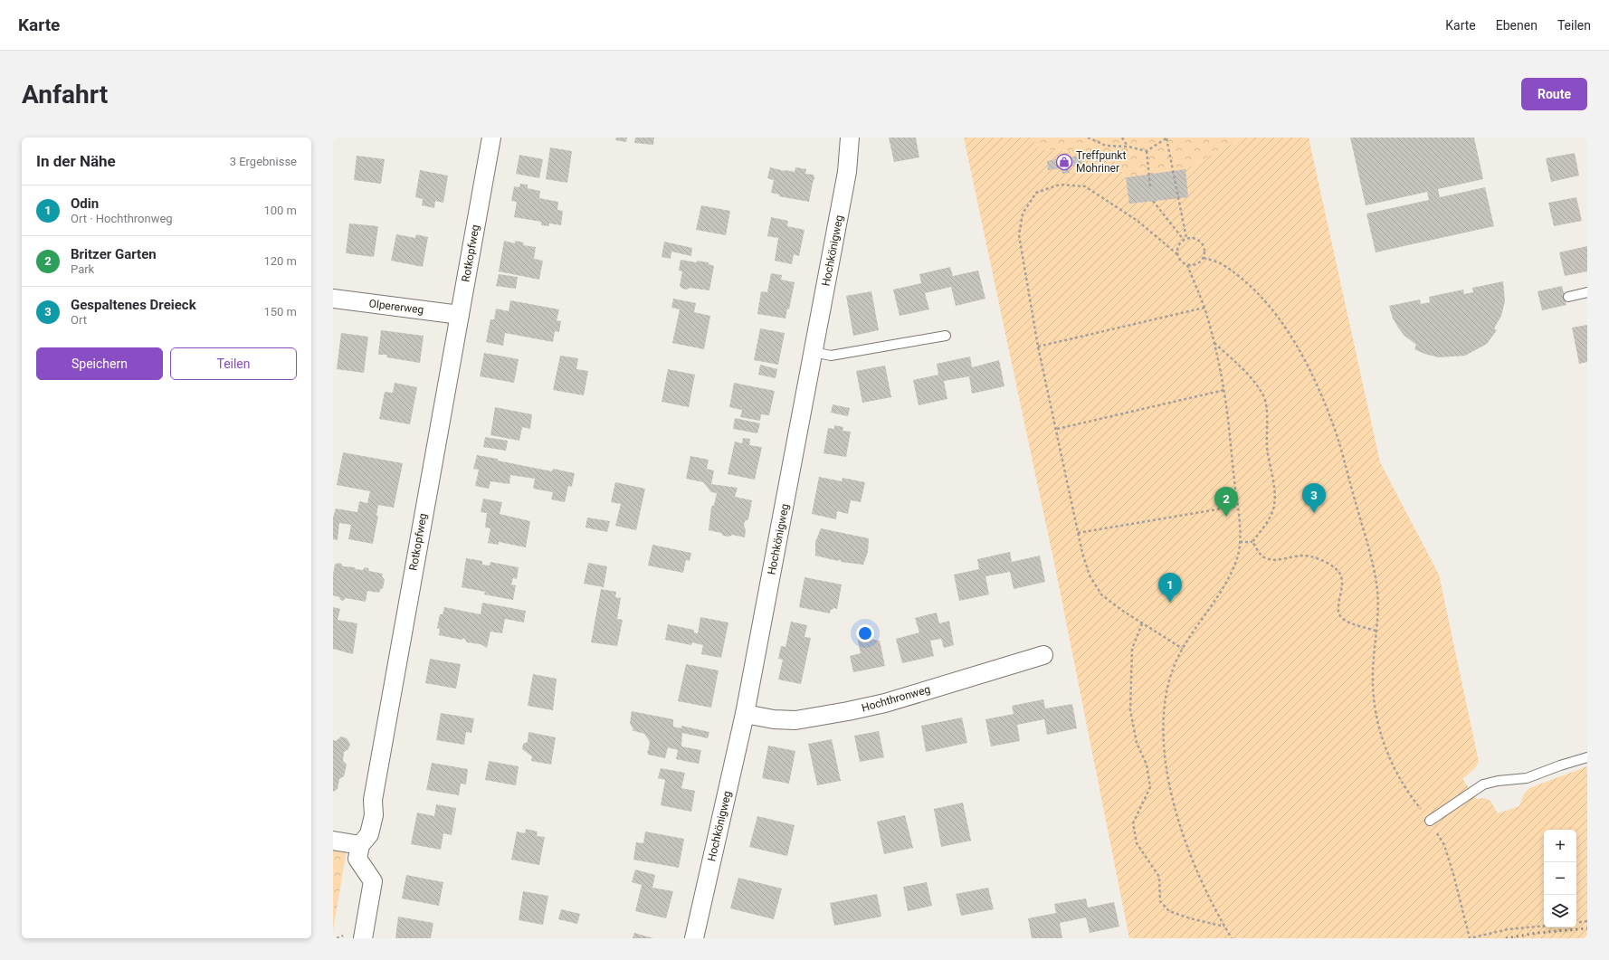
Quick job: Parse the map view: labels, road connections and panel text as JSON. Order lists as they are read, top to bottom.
{
  "streets": {
    "street": [
      "Hochkönigweg",
      "Rotkopfweg",
      "Olpererweg",
      "Hochthronweg"
    ]
  },
  "crossings": [
    ["Hochkönigweg", "Hochthronweg"],
    ["Rotkopfweg", "Olpererweg"]
  ],
  "places": {
    "shop": ["Treffpunkt Mohriner"]
  },
  "page": {
    "header": "Karte",
    "nav": ["Karte", "Ebenen", "Teilen"],
    "buttons": [
      "Route",
      ["Speichern", "Teilen"]
    ],
    "title": "Anfahrt",
    "heading": ["In der Nähe", "3 Ergebnisse"],
    "list": [
      {
        "mark": "1",
        "name": "Odin",
        "note": "Ort · Hochthronweg",
        "value": "100 m"
      },
      {
        "mark": "2",
        "name": "Britzer Garten",
        "note": "Park",
        "value": "120 m"
      },
      {
        "mark": "3",
        "name": "Gespaltenes Dreieck",
        "note": "Ort",
        "value": "150 m"
      }
    ],
    "pins": ["3", "2", "1"],
    "map_buttons": ["+", "−"]
  }
}
